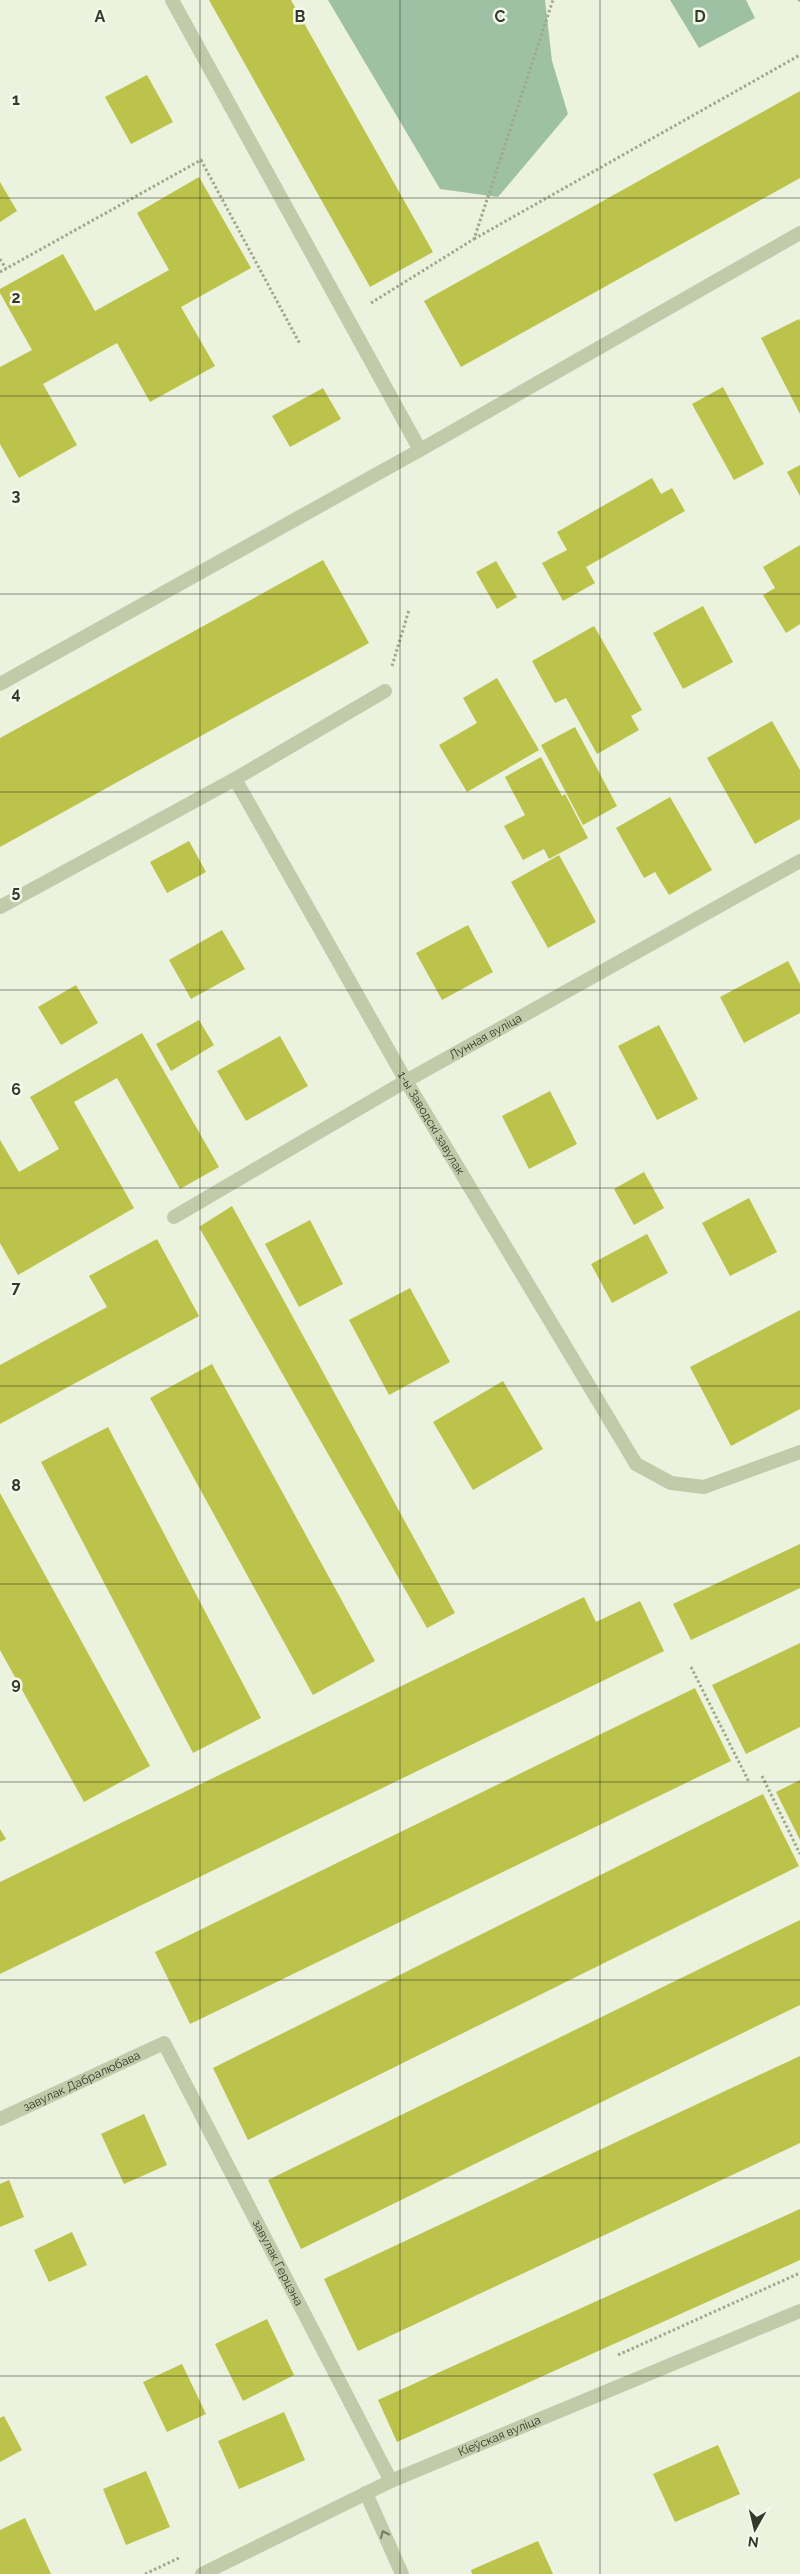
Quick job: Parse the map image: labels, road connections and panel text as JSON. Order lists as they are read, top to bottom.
{
  "streets": {
    "street": [
      "Лунная вуліца",
      "1-ы Заводскі завулак",
      "завулак Дабралюбава",
      "завулак Герцэна",
      "Кіеўская вуліца"
    ]
  },
  "crossings": [
    ["Лунная вуліца", "1-ы Заводскі завулак"],
    ["завулак Дабралюбава", "завулак Герцэна"],
    ["завулак Герцэна", "Кіеўская вуліца"]
  ],
  "north": "bottom",
  "grid": {
    "columns": [
      "A",
      "B",
      "C",
      "D"
    ],
    "rows": [
      "1",
      "2",
      "3",
      "4",
      "5",
      "6",
      "7",
      "8",
      "9"
    ]
  }
}
